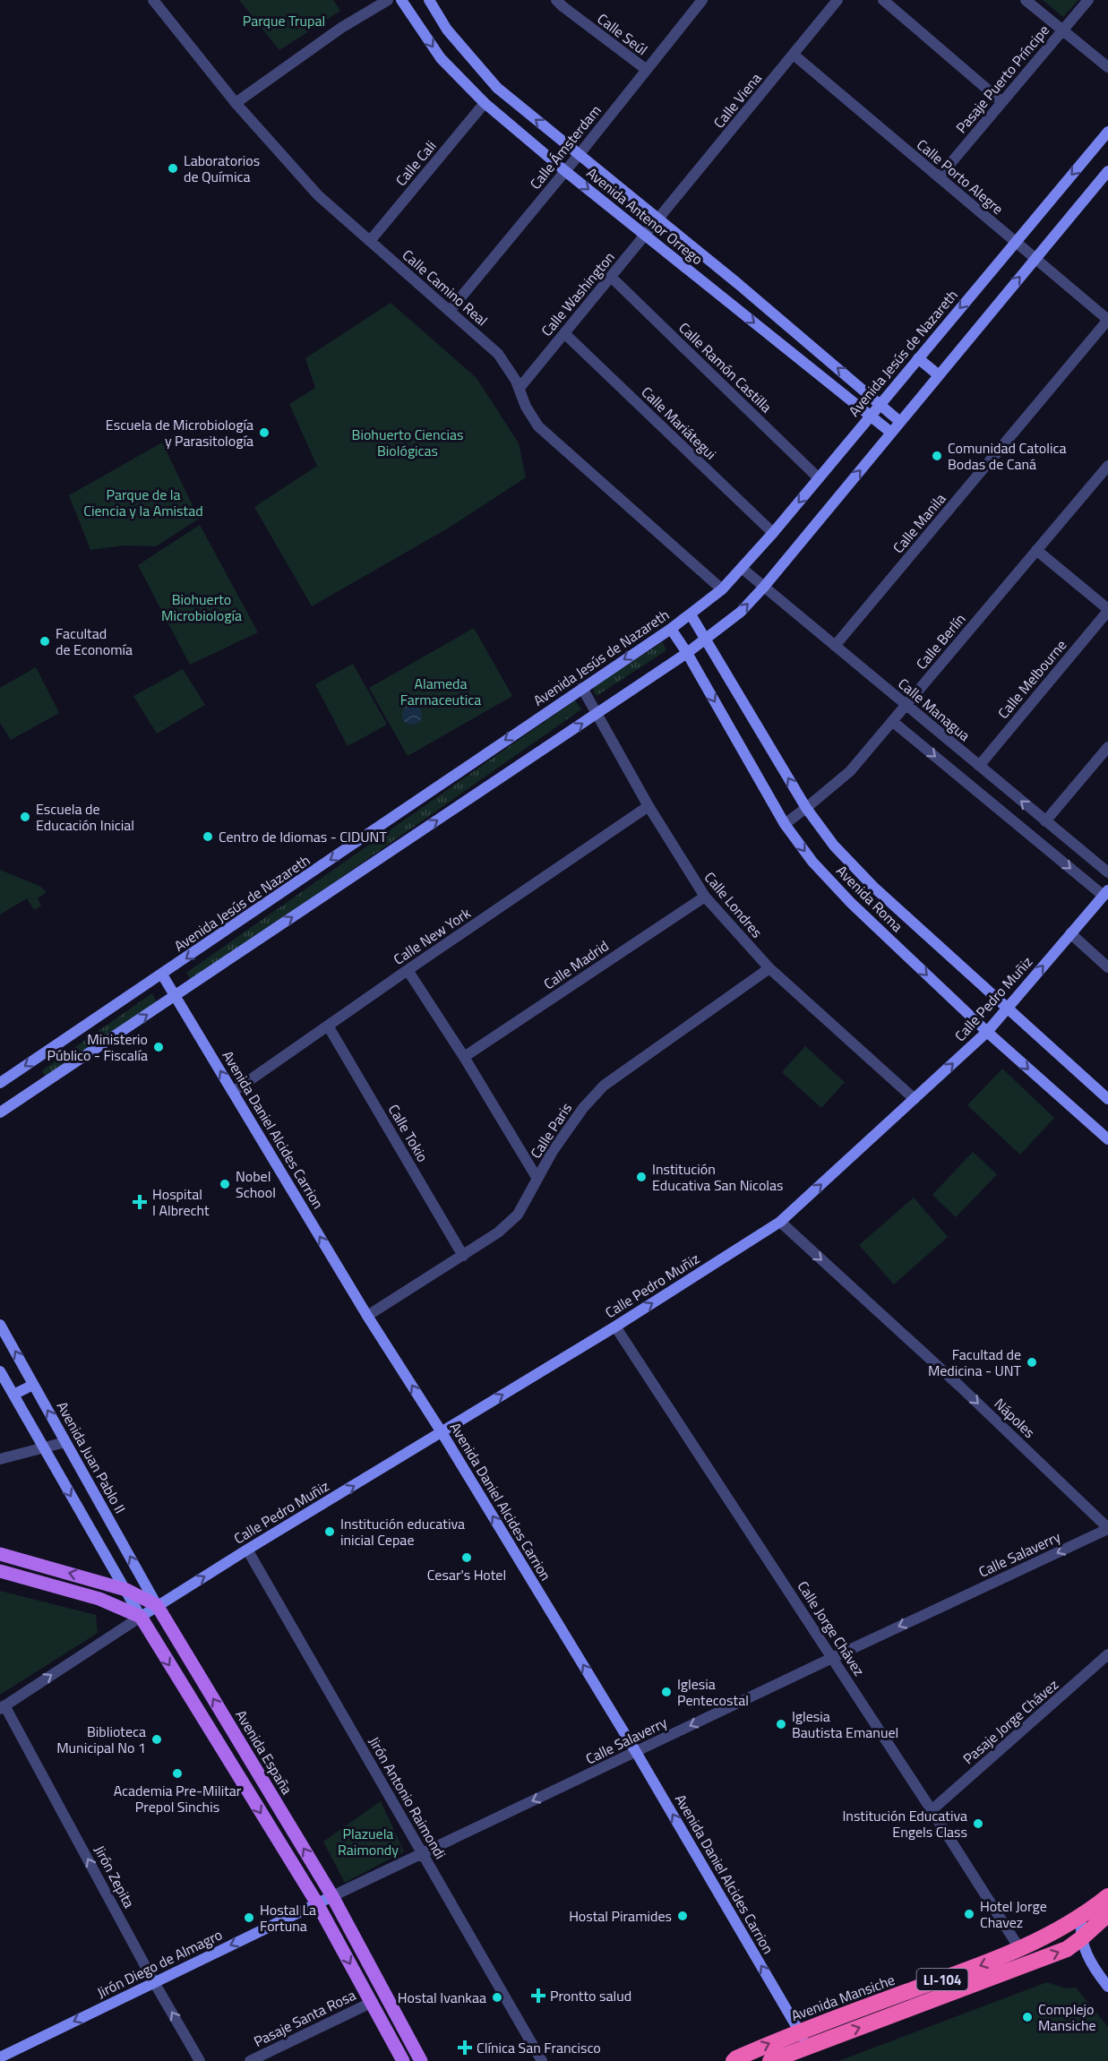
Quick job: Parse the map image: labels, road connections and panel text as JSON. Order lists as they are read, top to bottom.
{
  "streets": {
    "highway": ["LI-104", "Avenida Mansiche"],
    "main road": [
      "Avenida Antenor Orrego",
      "Avenida Jesús de Nazareth",
      "Avenida Roma",
      "Calle Pedro Muñiz",
      "Avenida Daniel Alcides Carrion",
      "Avenida Juan Pablo II",
      "Avenida España",
      "Jirón Diego de Almagro"
    ],
    "street": [
      "Calle Seúl",
      "Pasaje Puerto Príncipe",
      "Calle Viena",
      "Calle Ámsterdam",
      "Calle Cali",
      "Calle Porto Alegre",
      "Calle Camino Real",
      "Calle Washington",
      "Calle Ramón Castilla",
      "Calle Mariátegui",
      "Calle Manila",
      "Calle Berlín",
      "Calle Melbourne",
      "Calle Managua",
      "Calle Londres",
      "Calle New York",
      "Calle Madrid",
      "Calle Paris",
      "Calle Tokio",
      "Nápoles",
      "Calle Salaverry",
      "Calle Jorge Chávez",
      "Pasaje Jorge Chávez",
      "Jirón Antonio Raimondi",
      "Jirón Zepita",
      "Pasaje Santa Rosa"
    ]
  },
  "crossings": [
    ["Calle Seúl", "Calle Ámsterdam"],
    ["Pasaje Puerto Príncipe", "Calle Porto Alegre"],
    ["Calle Viena", "Calle Porto Alegre"],
    ["Calle Viena", "Avenida Antenor Orrego"],
    ["Calle Viena", "Calle Washington"],
    ["Calle Ámsterdam", "Avenida Antenor Orrego"],
    ["Calle Ámsterdam", "Calle Camino Real"],
    ["Calle Cali", "Avenida Antenor Orrego"],
    ["Calle Cali", "Calle Camino Real"],
    ["Calle Porto Alegre", "Avenida Jesús de Nazareth"],
    ["Calle Porto Alegre", "Calle Manila"],
    ["Avenida Antenor Orrego", "Calle Washington"],
    ["Avenida Antenor Orrego", "Avenida Jesús de Nazareth"],
    ["Calle Camino Real", "Calle Washington"],
    ["Calle Camino Real", "Avenida Jesús de Nazareth"],
    ["Calle Washington", "Calle Ramón Castilla"],
    ["Calle Washington", "Calle Mariátegui"],
    ["Avenida Jesús de Nazareth", "Calle Ramón Castilla"],
    ["Avenida Jesús de Nazareth", "Calle Mariátegui"],
    ["Avenida Jesús de Nazareth", "Calle Managua"],
    ["Avenida Jesús de Nazareth", "Avenida Roma"],
    ["Avenida Jesús de Nazareth", "Calle Londres"],
    ["Avenida Jesús de Nazareth", "Avenida Daniel Alcides Carrion"],
    ["Calle Manila", "Calle Managua"],
    ["Calle Berlín", "Calle Managua"],
    ["Calle Berlín", "Avenida Roma"],
    ["Calle Melbourne", "Calle Managua"],
    ["Avenida Roma", "Calle Pedro Muñiz"],
    ["Calle Londres", "Calle New York"],
    ["Calle Londres", "Calle Madrid"],
    ["Calle Londres", "Calle Pedro Muñiz"],
    ["Calle Londres", "Calle Paris"],
    ["Calle New York", "Avenida Daniel Alcides Carrion"],
    ["Calle New York", "Calle Tokio"],
    ["Calle Pedro Muñiz", "Avenida Daniel Alcides Carrion"],
    ["Calle Pedro Muñiz", "Nápoles"],
    ["Calle Pedro Muñiz", "Avenida Juan Pablo II"],
    ["Calle Pedro Muñiz", "Calle Jorge Chávez"],
    ["Calle Pedro Muñiz", "Avenida España"],
    ["Calle Pedro Muñiz", "Jirón Antonio Raimondi"],
    ["Avenida Daniel Alcides Carrion", "Calle Paris"],
    ["Avenida Daniel Alcides Carrion", "Calle Salaverry"],
    ["Avenida Daniel Alcides Carrion", "LI-104"],
    ["Avenida Daniel Alcides Carrion", "Avenida Mansiche"],
    ["Calle Paris", "Calle Tokio"],
    ["Nápoles", "Calle Salaverry"],
    ["Avenida Juan Pablo II", "Avenida España"],
    ["Calle Salaverry", "Calle Jorge Chávez"],
    ["Calle Salaverry", "Avenida España"],
    ["Calle Salaverry", "Jirón Antonio Raimondi"],
    ["Calle Salaverry", "Jirón Diego de Almagro"],
    ["Calle Jorge Chávez", "Pasaje Jorge Chávez"],
    ["Calle Jorge Chávez", "Avenida Mansiche"],
    ["Avenida España", "Jirón Diego de Almagro"],
    ["Jirón Zepita", "Jirón Diego de Almagro"]
  ],
  "one_way": [
    "Calle Pedro Muñiz",
    "Avenida Daniel Alcides Carrion",
    "Nápoles",
    "Calle Salaverry",
    "Jirón Zepita",
    "Jirón Diego de Almagro"
  ],
  "parks": [
    "Parque Trupal",
    "Biohuerto Ciencias Biológicas",
    "Parque de la Ciencia y la Amistad",
    "Biohuerto Microbiología",
    "Alameda Farmaceutica",
    "Plazuela Raimondy"
  ],
  "places": {
    "other": [
      "Laboratorios de Química",
      "Escuela de Microbiología y Parasitología",
      "Comunidad Catolica Bodas de Caná",
      "Facultad de Economía",
      "Escuela de Educación Inicial",
      "Centro de Idiomas - CIDUNT",
      "Ministerio Público - Fiscalía",
      "Institución Educativa San Nicolas",
      "Nobel School",
      "Facultad de Medicina - UNT",
      "Institución educativa inicial Cepae",
      "Cesar's Hotel",
      "Iglesia Pentecostal",
      "Iglesia Bautista Emanuel",
      "Biblioteca Municipal No 1",
      "Academia Pre-Militar Prepol Sinchis",
      "Institución Educativa Engels Class",
      "Hotel Jorge Chavez",
      "Hostal Piramides",
      "Hostal La Fortuna",
      "Hostal Ivankaa",
      "Complejo Mansiche"
    ],
    "health": ["Hospital I Albrecht", "Prontto salud", "Clínica San Francisco"]
  }
}
